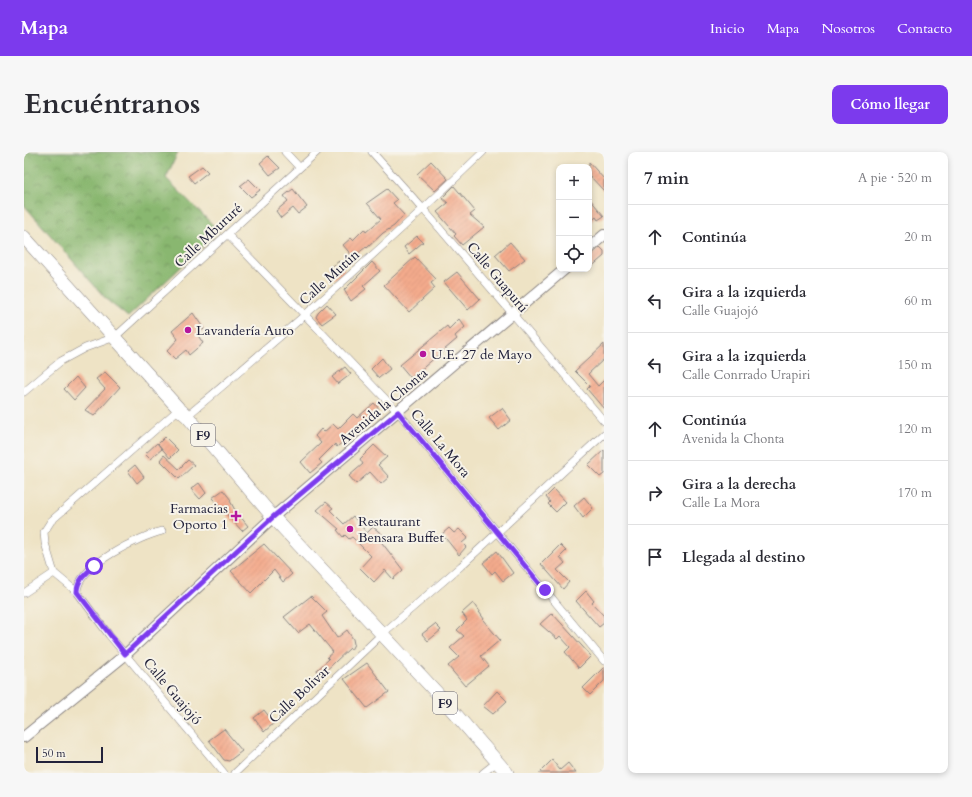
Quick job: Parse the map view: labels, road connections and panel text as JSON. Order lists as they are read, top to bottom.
{
  "streets": {
    "highway": ["F9"],
    "street": [
      "Calle Mbururé",
      "Calle Mutún",
      "Calle Guapurú",
      "Avenida la Chonta",
      "Calle La Mora",
      "Calle Guajojó",
      "Calle Bolivar"
    ]
  },
  "crossings": [
    ["Calle Mbururé", "F9"],
    ["Calle Mbururé", "Calle La Mora"],
    ["Calle Mutún", "Calle Guapurú"],
    ["Calle Mutún", "F9"],
    ["Calle Mutún", "Calle La Mora"],
    ["Calle Mutún", "Calle Guajojó"],
    ["Calle Guapurú", "Avenida la Chonta"],
    ["Avenida la Chonta", "F9"],
    ["Avenida la Chonta", "Calle La Mora"],
    ["Avenida la Chonta", "Calle Guajojó"],
    ["F9", "Calle Bolivar"],
    ["Calle La Mora", "Calle Bolivar"]
  ],
  "places": {
    "other": ["Lavandería Auto", "U.E. 27 de Mayo", "Restaurant Bensara Buffet"],
    "health": ["Farmacias Oporto 1"]
  },
  "scale_bar": "50 m",
  "page": {
    "header": "Mapa",
    "nav": [
      "Inicio",
      "Mapa",
      "Nosotros",
      "Contacto"
    ],
    "title": "Encuéntranos",
    "buttons": "Cómo llegar",
    "heading": ["7 min", "A pie · 520 m"],
    "map_buttons": ["+", "−"],
    "list": [
      ["Continúa", "20 m"],
      ["Gira a la izquierda", "Calle Guajojó", "60 m"],
      ["Gira a la izquierda", "Calle Conrrado Urapiri", "150 m"],
      ["Continúa", "Avenida la Chonta", "120 m"],
      ["Gira a la derecha", "Calle La Mora", "170 m"],
      "Llegada al destino"
    ],
    "scale": "50 m"
  }
}
